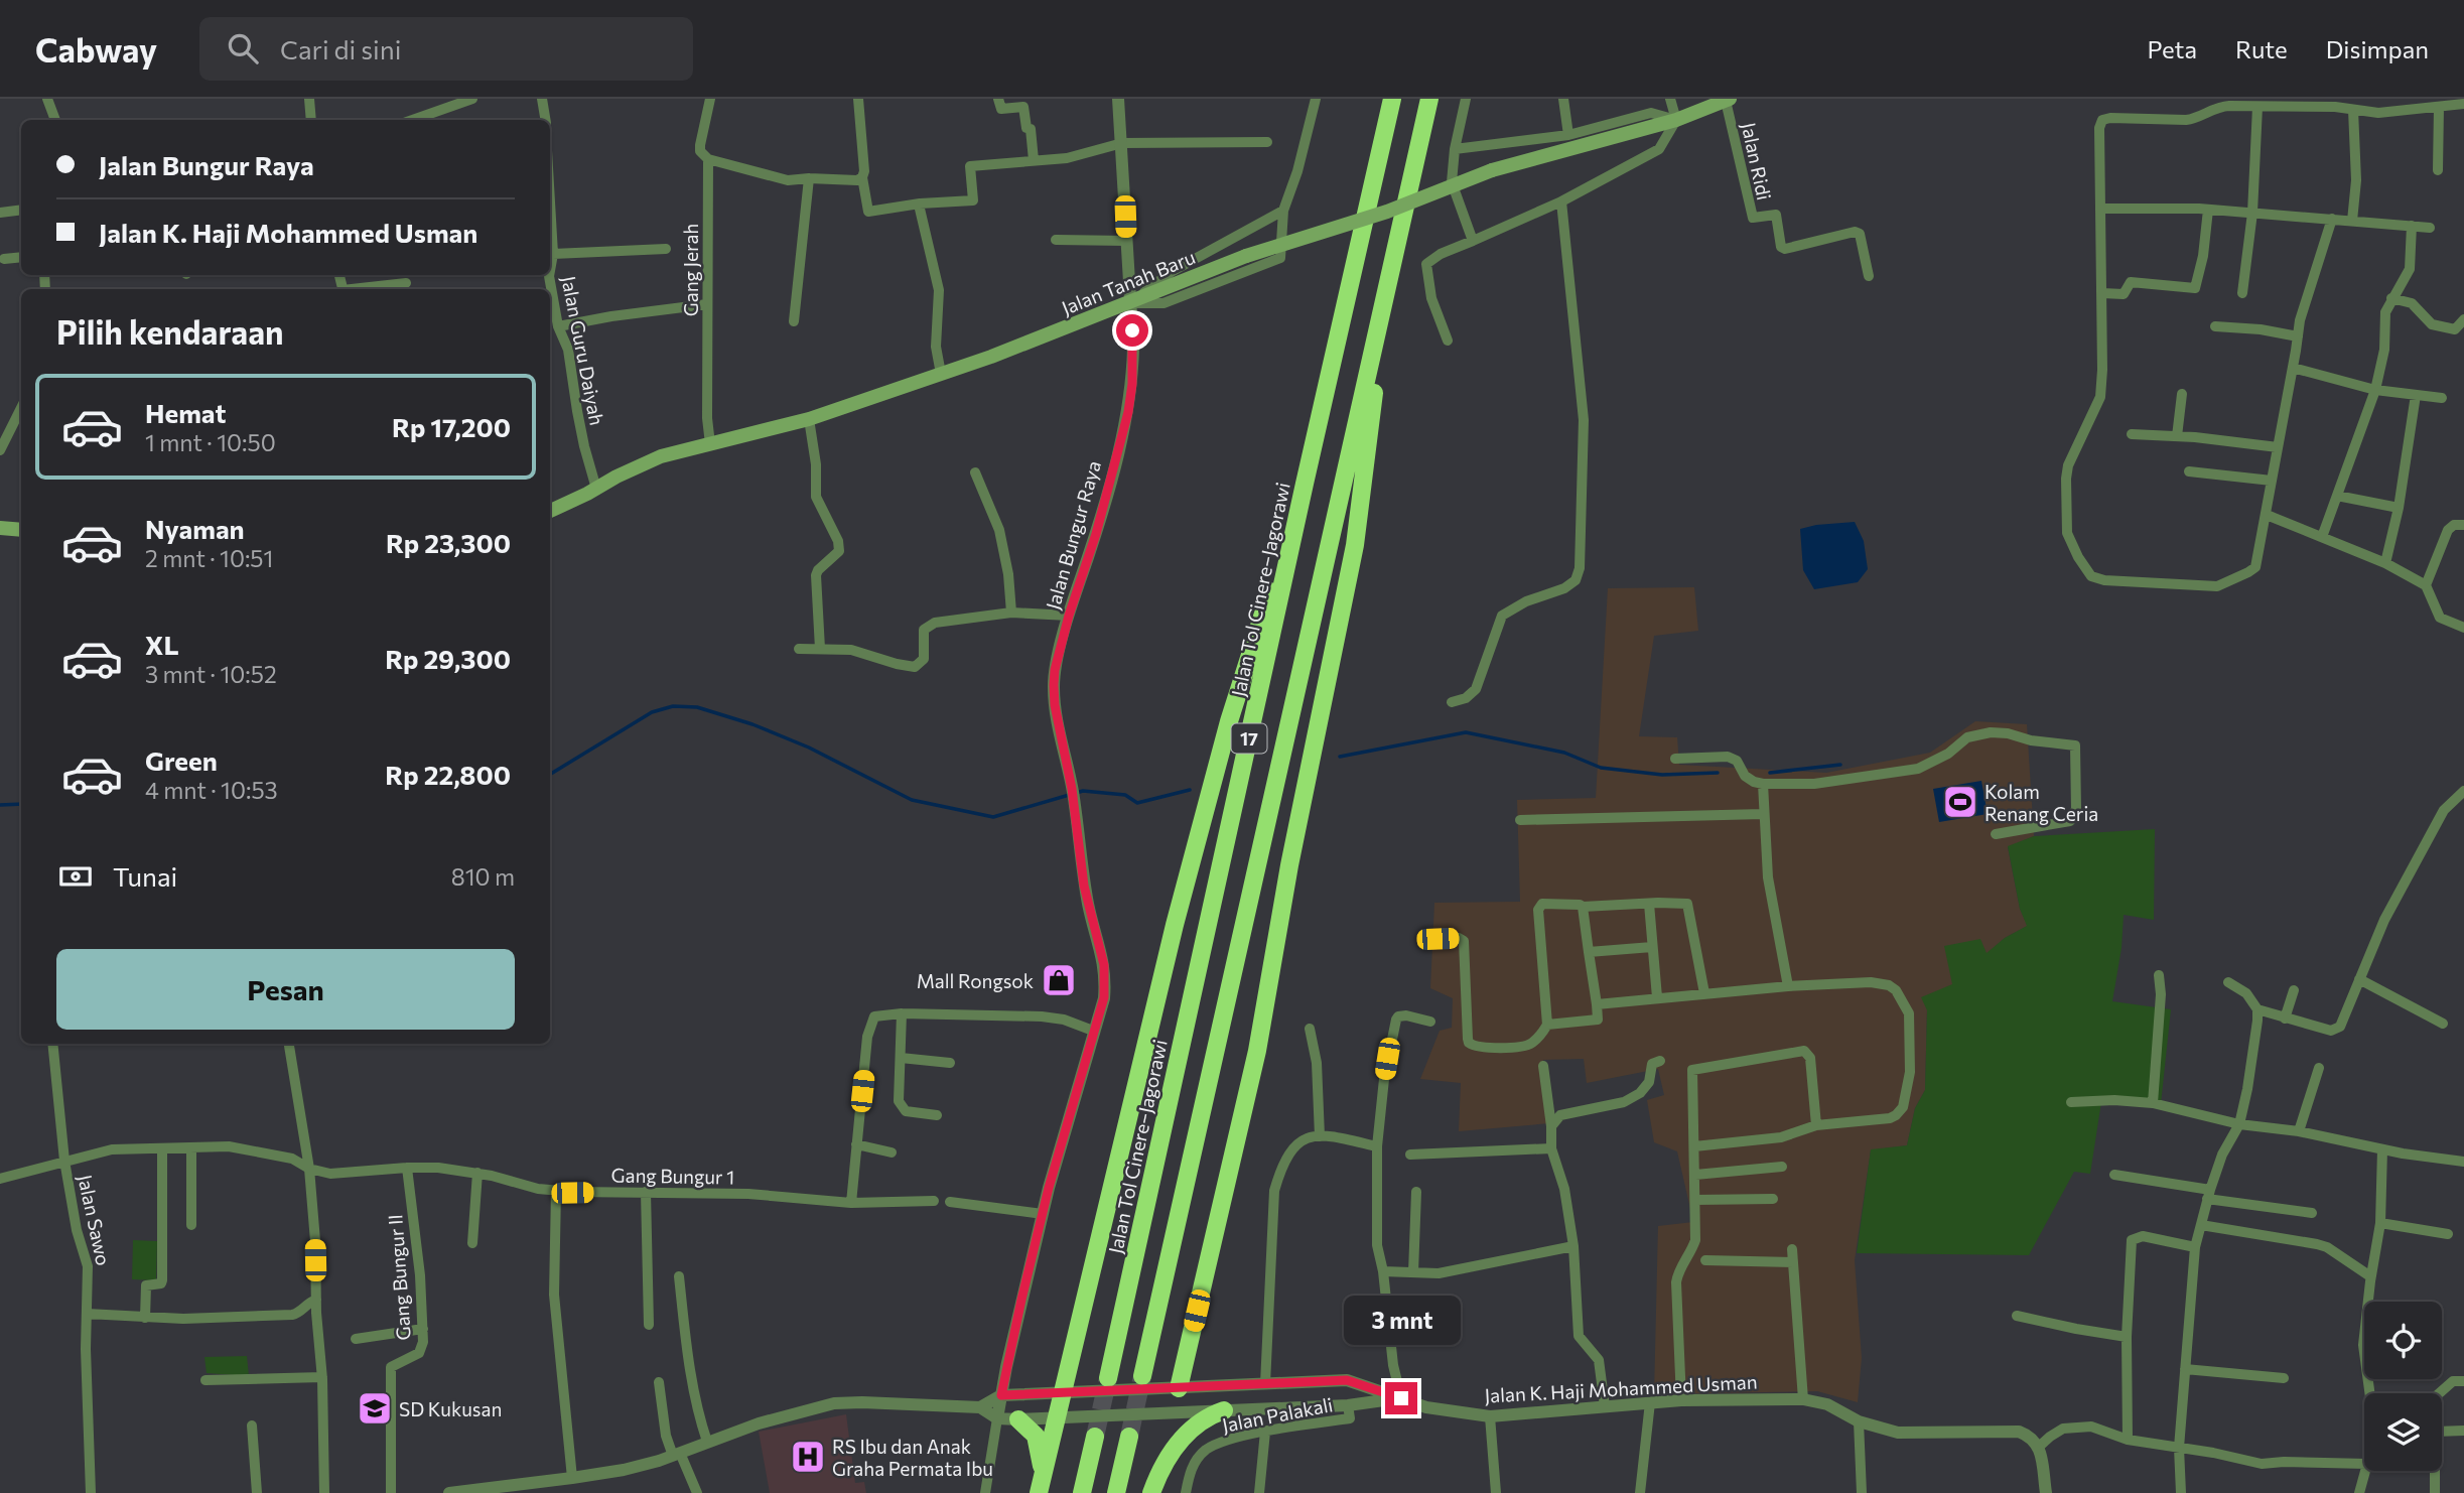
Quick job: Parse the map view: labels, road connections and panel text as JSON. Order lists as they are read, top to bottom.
{
  "streets": {
    "highway": ["Jalan Tol Cinere–Jagorawi", "17"],
    "main road": ["Jalan Tanah Baru"],
    "street": [
      "Jalan Ridi",
      "Gang Jerah",
      "Jalan Guru Daiyah",
      "Jalan Bungur Raya",
      "Gang Bungur 1",
      "Jalan Sawo",
      "Gang Bungur II",
      "Jalan K. Haji Mohammed Usman",
      "Jalan Palakali"
    ]
  },
  "crossings": [
    ["Jalan Ridi", "Jalan Tanah Baru"],
    ["Gang Jerah", "Jalan Tanah Baru"],
    ["Jalan Tanah Baru", "Jalan Guru Daiyah"],
    ["Jalan Tanah Baru", "Jalan Bungur Raya"],
    ["Jalan Bungur Raya", "Jalan K. Haji Mohammed Usman"],
    ["Gang Bungur 1", "Jalan Sawo"],
    ["Gang Bungur 1", "Gang Bungur II"],
    ["Jalan K. Haji Mohammed Usman", "Jalan Palakali"]
  ],
  "places": {
    "sports": ["Kolam Renang Ceria"],
    "shop": ["Mall Rongsok"],
    "school or university": ["SD Kukusan"],
    "hospital": ["RS Ibu dan Anak Graha Permata Ibu"]
  },
  "page": {
    "header": "Cabway",
    "search": "Cari di sini",
    "nav": ["Peta", "Rute", "Disimpan"],
    "banner": ["Jalan Bungur Raya", "Jalan K. Haji Mohammed Usman"],
    "heading": "Pilih kendaraan",
    "list": [
      {
        "name": "Hemat",
        "note": "1 mnt · 10:50",
        "value": "Rp 17,200"
      },
      {
        "name": "Nyaman",
        "note": "2 mnt · 10:51",
        "value": "Rp 23,300"
      },
      {
        "name": "XL",
        "note": "3 mnt · 10:52",
        "value": "Rp 29,300"
      },
      {
        "name": "Green",
        "note": "4 mnt · 10:53",
        "value": "Rp 22,800"
      }
    ],
    "pay": ["Tunai", "810 m"],
    "buttons": "Pesan",
    "bubble": "3 mnt"
  }
}
